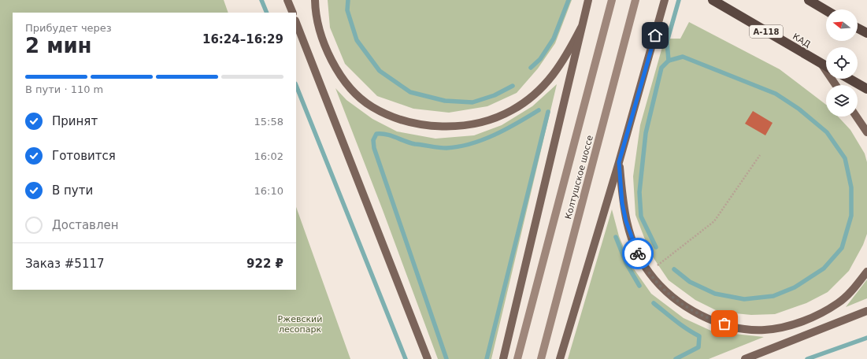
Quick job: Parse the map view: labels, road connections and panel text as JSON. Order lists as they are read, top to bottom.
{
  "streets": {
    "highway": ["А-118", "КАД"],
    "main road": ["Колтушское шоссе"]
  },
  "parks": ["Ржевский лесопарк"],
  "north": "left",
  "page": {
    "heading": ["2 мин", "Прибудет через", "16:24–16:29"],
    "panel": ["Заказ #5117", "922 ₽"],
    "bar": "В пути · 110 m",
    "list": [
      ["Принят", "15:58"],
      ["Готовится", "16:02"],
      ["В пути", "16:10"],
      "Доставлен"
    ]
  }
}
